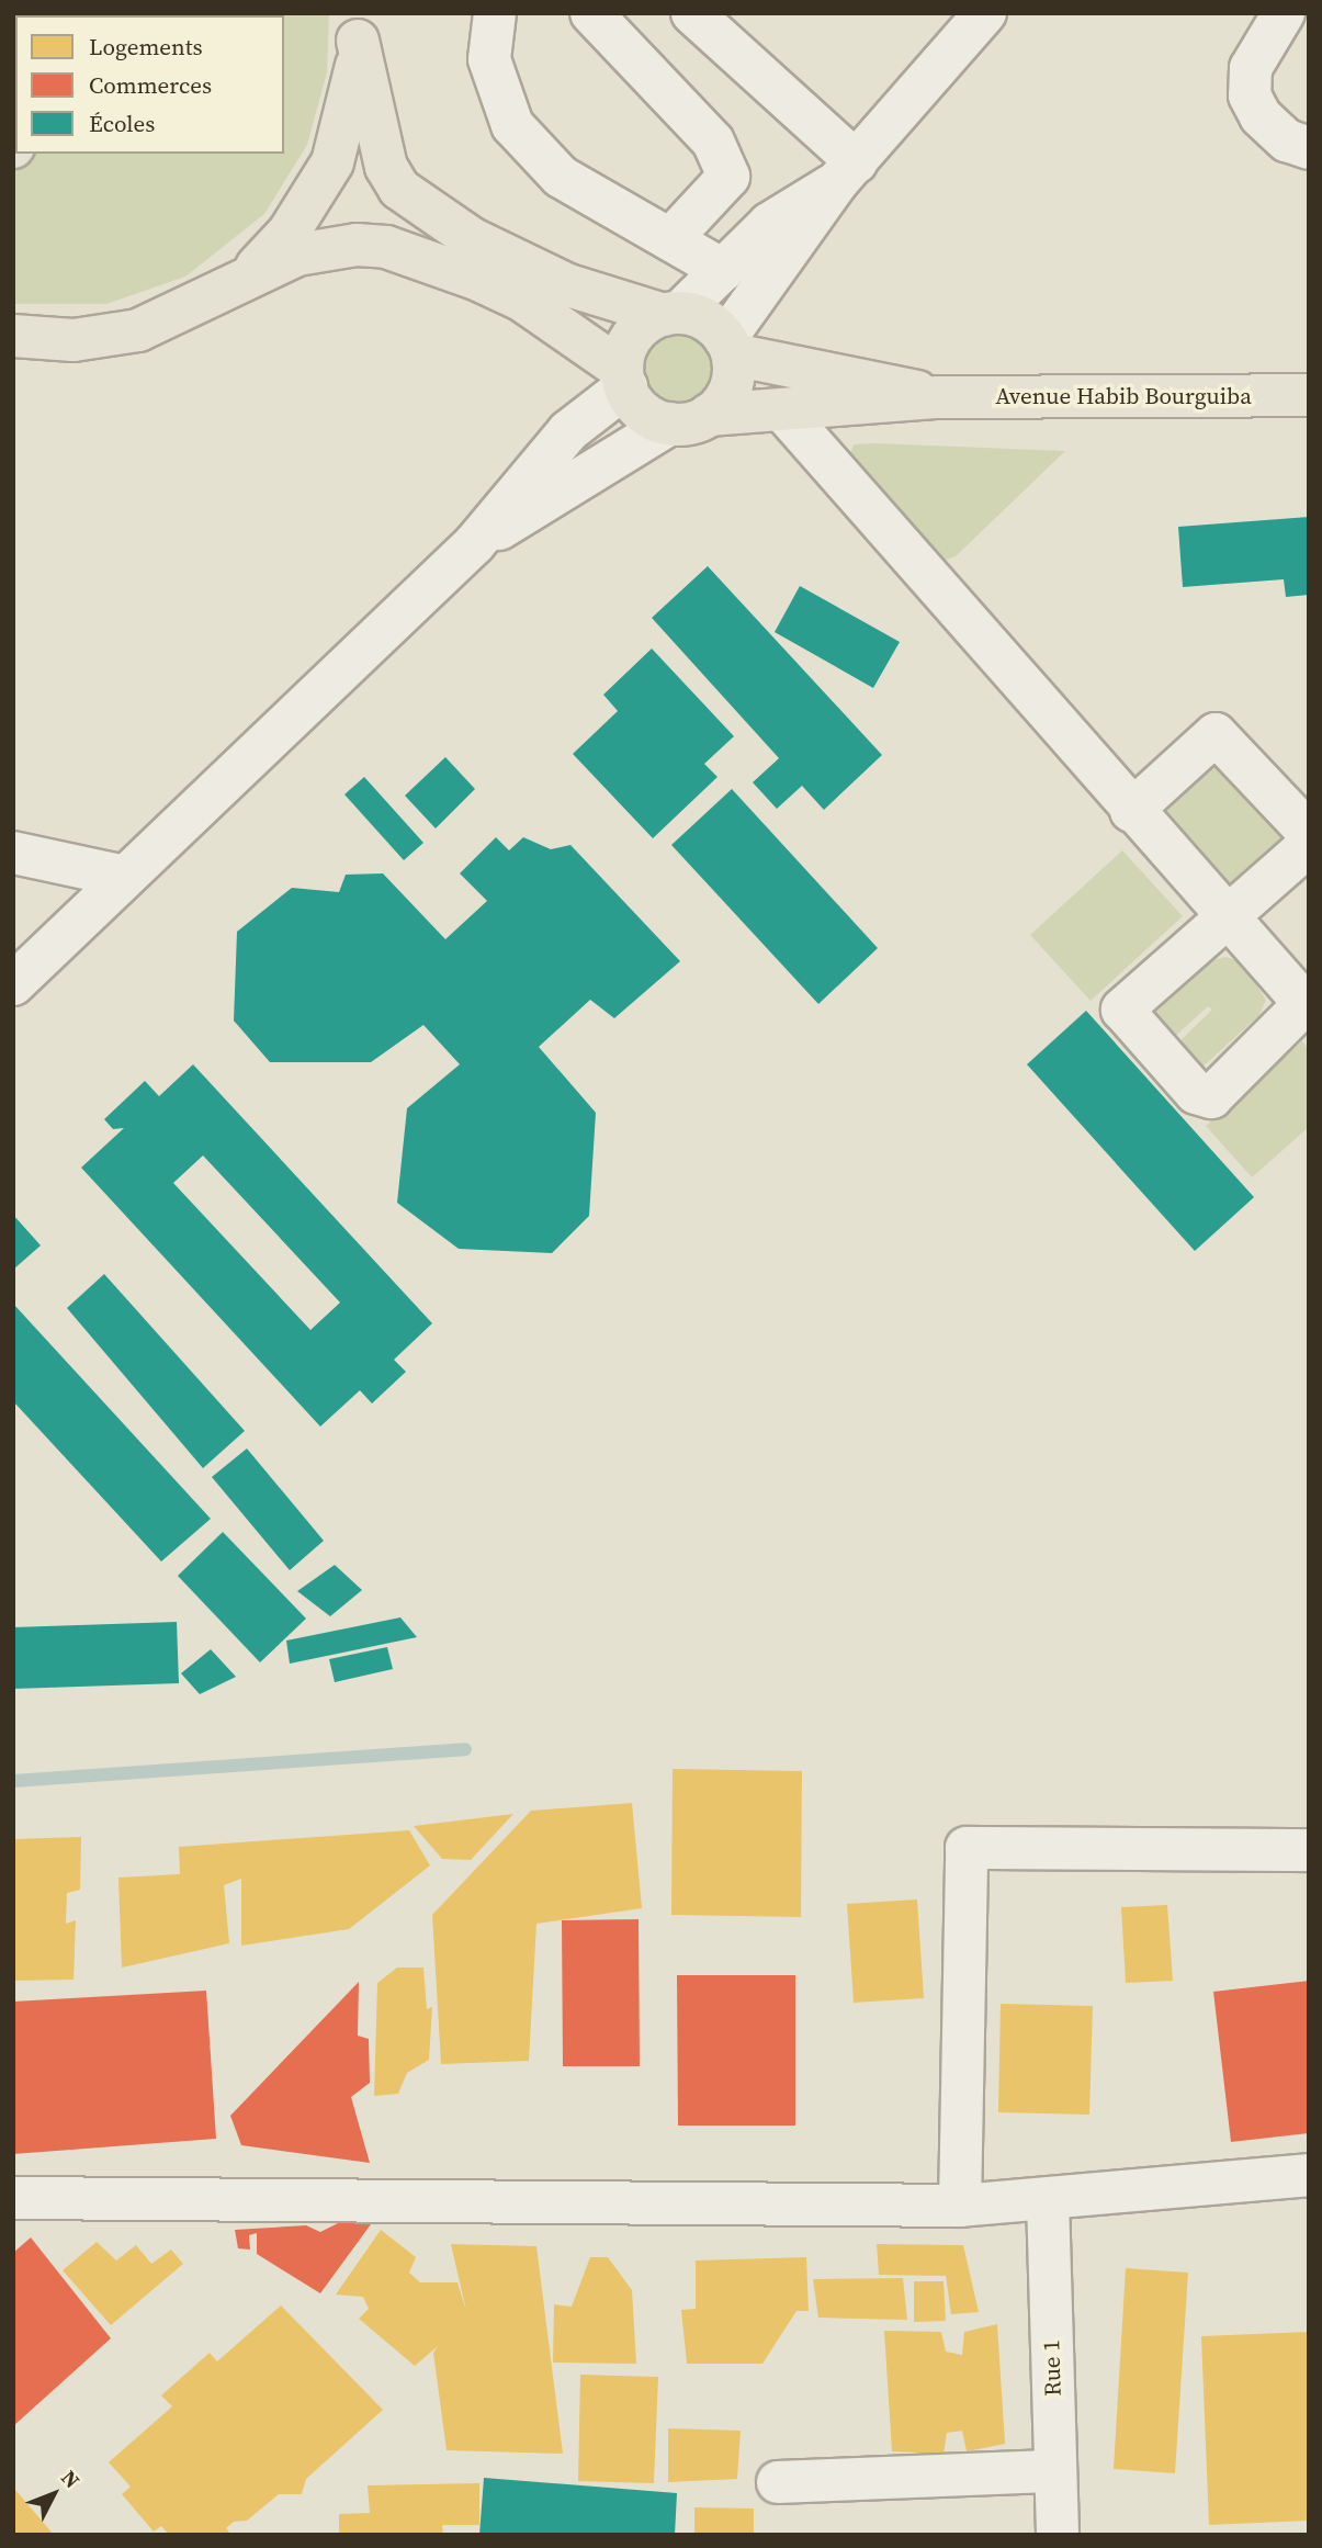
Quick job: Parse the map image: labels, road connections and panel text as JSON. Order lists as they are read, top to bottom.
{
  "streets": {
    "main road": ["Avenue Habib Bourguiba"],
    "street": ["Rue 1"]
  },
  "legend": ["Logements", "Commerces", "Écoles"],
  "north": "top right"
}
